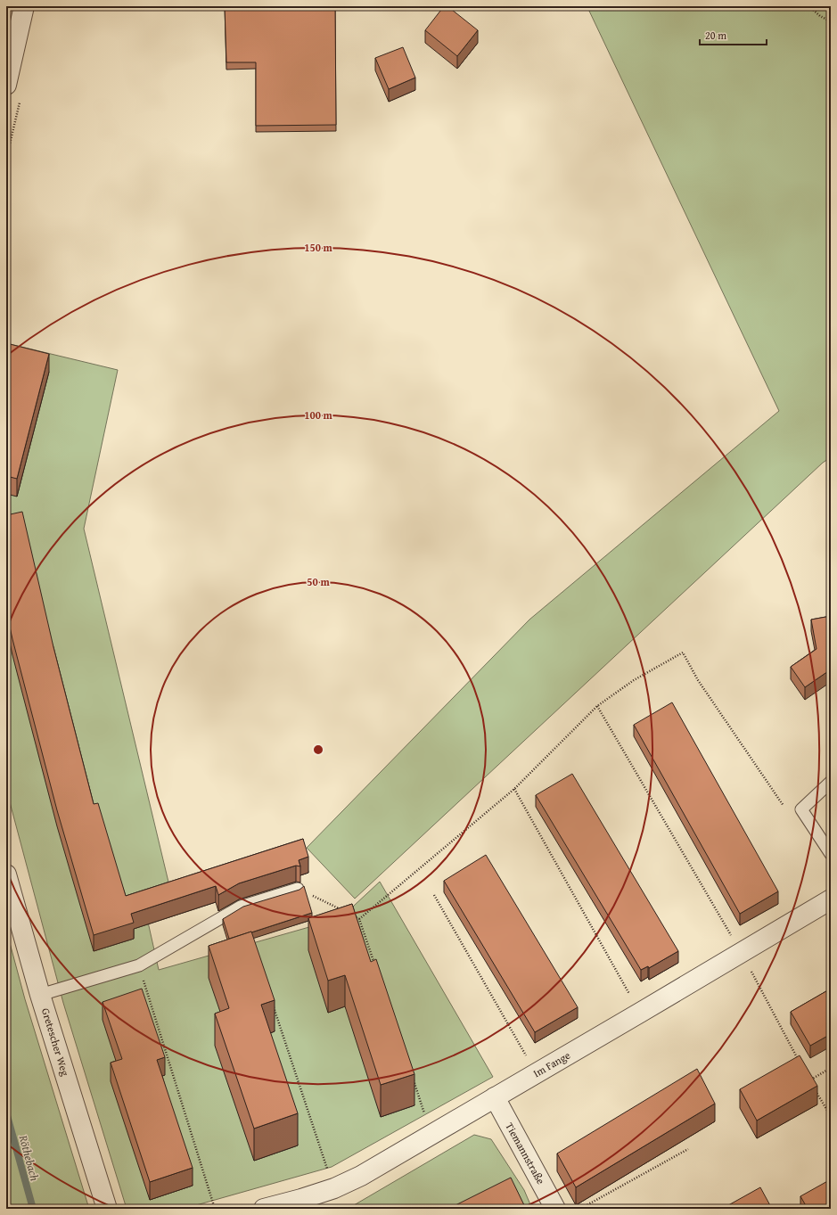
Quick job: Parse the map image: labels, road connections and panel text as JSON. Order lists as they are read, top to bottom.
{
  "streets": {
    "street": ["Gretescher Weg", "Im Fange", "Tiemannstraße"]
  },
  "crossings": [
    ["Im Fange", "Tiemannstraße"]
  ],
  "water": ["Röthebach"],
  "scale_bar": "20 m",
  "rings": ["150 m", "100 m", "50 m"]
}
